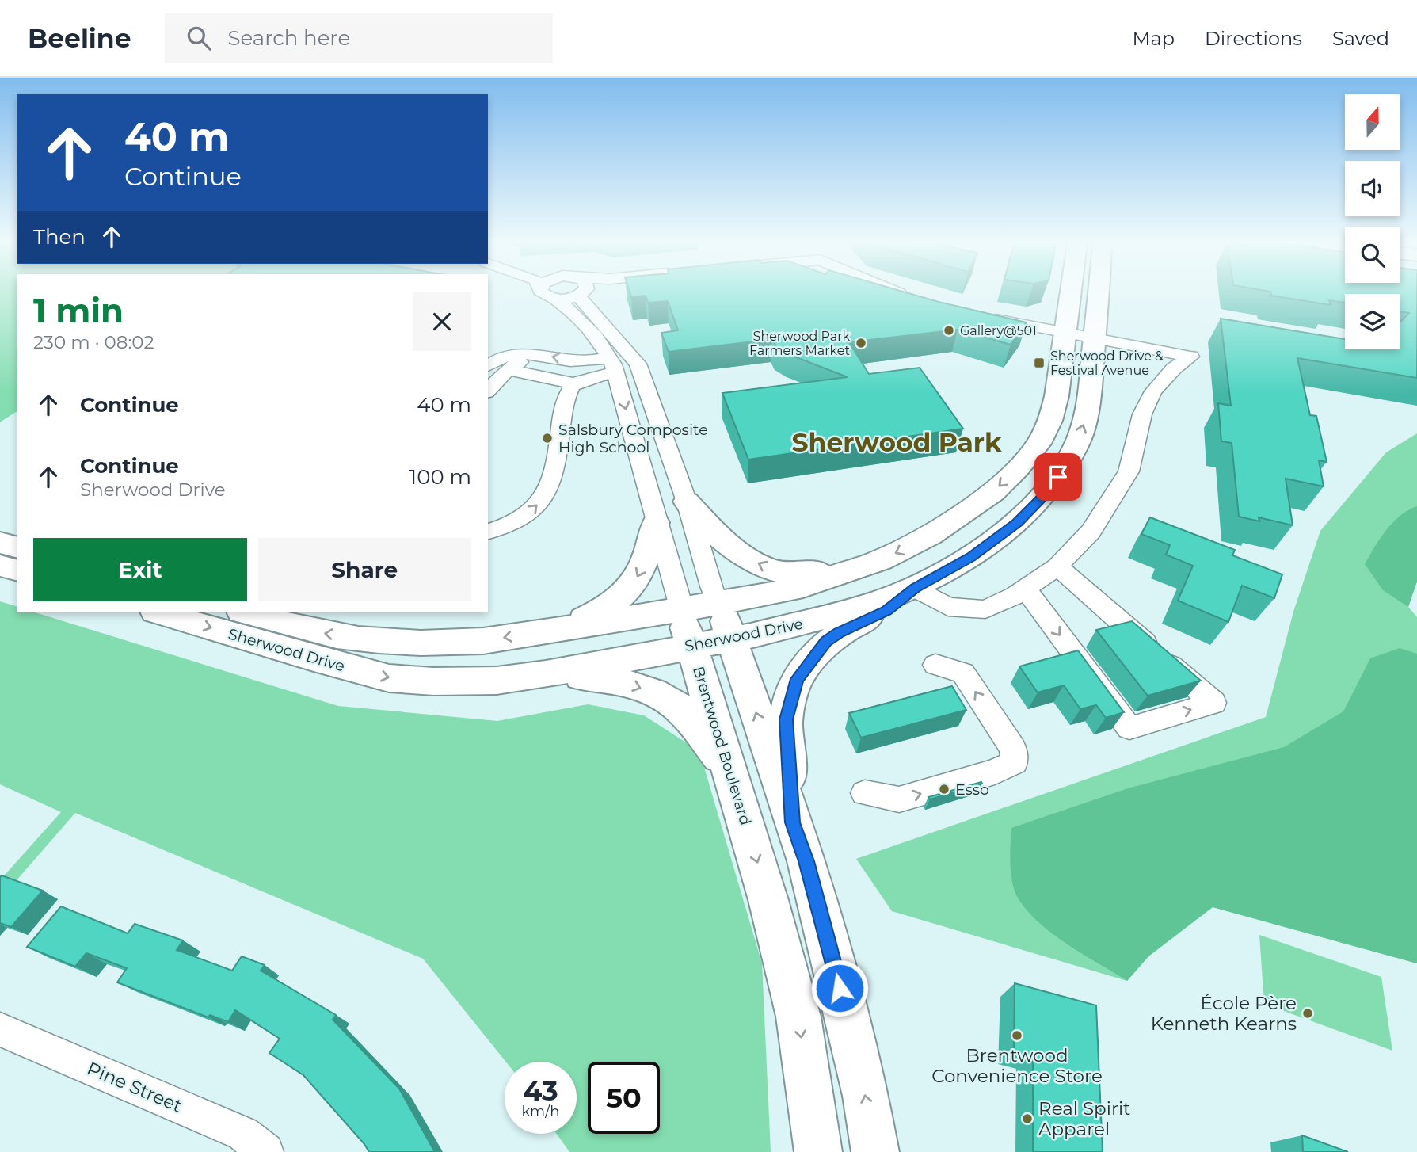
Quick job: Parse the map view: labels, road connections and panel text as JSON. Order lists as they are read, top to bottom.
{
  "streets": {
    "main road": ["Sherwood Drive", "Brentwood Boulevard"],
    "street": ["Pine Street"]
  },
  "crossings": [
    ["Sherwood Drive", "Brentwood Boulevard"]
  ],
  "one_way": ["Brentwood Boulevard"],
  "districts": ["Sherwood Park"],
  "places": {
    "other": [
      "Gallery@501",
      "Sherwood Park Farmers Market",
      "Salsbury Composite High School",
      "Esso",
      "École Père Kenneth Kearns",
      "Brentwood Convenience Store",
      "Real Spirit Apparel"
    ],
    "transit": ["Sherwood Drive & Festival Avenue"]
  },
  "north": "top",
  "page": {
    "header": "Beeline",
    "search": "Search here",
    "nav": ["Map", "Directions", "Saved"],
    "turn": ["40 m", "Continue"],
    "then": "Then",
    "heading": ["1 min", "230 m · 08:02"],
    "list": [
      {
        "name": "Continue",
        "value": "40 m"
      },
      {
        "name": "Continue",
        "note": "Sherwood Drive",
        "value": "100 m"
      }
    ],
    "buttons": ["Exit", "Share"],
    "speed": "43 km/h",
    "limit": "50"
  }
}
